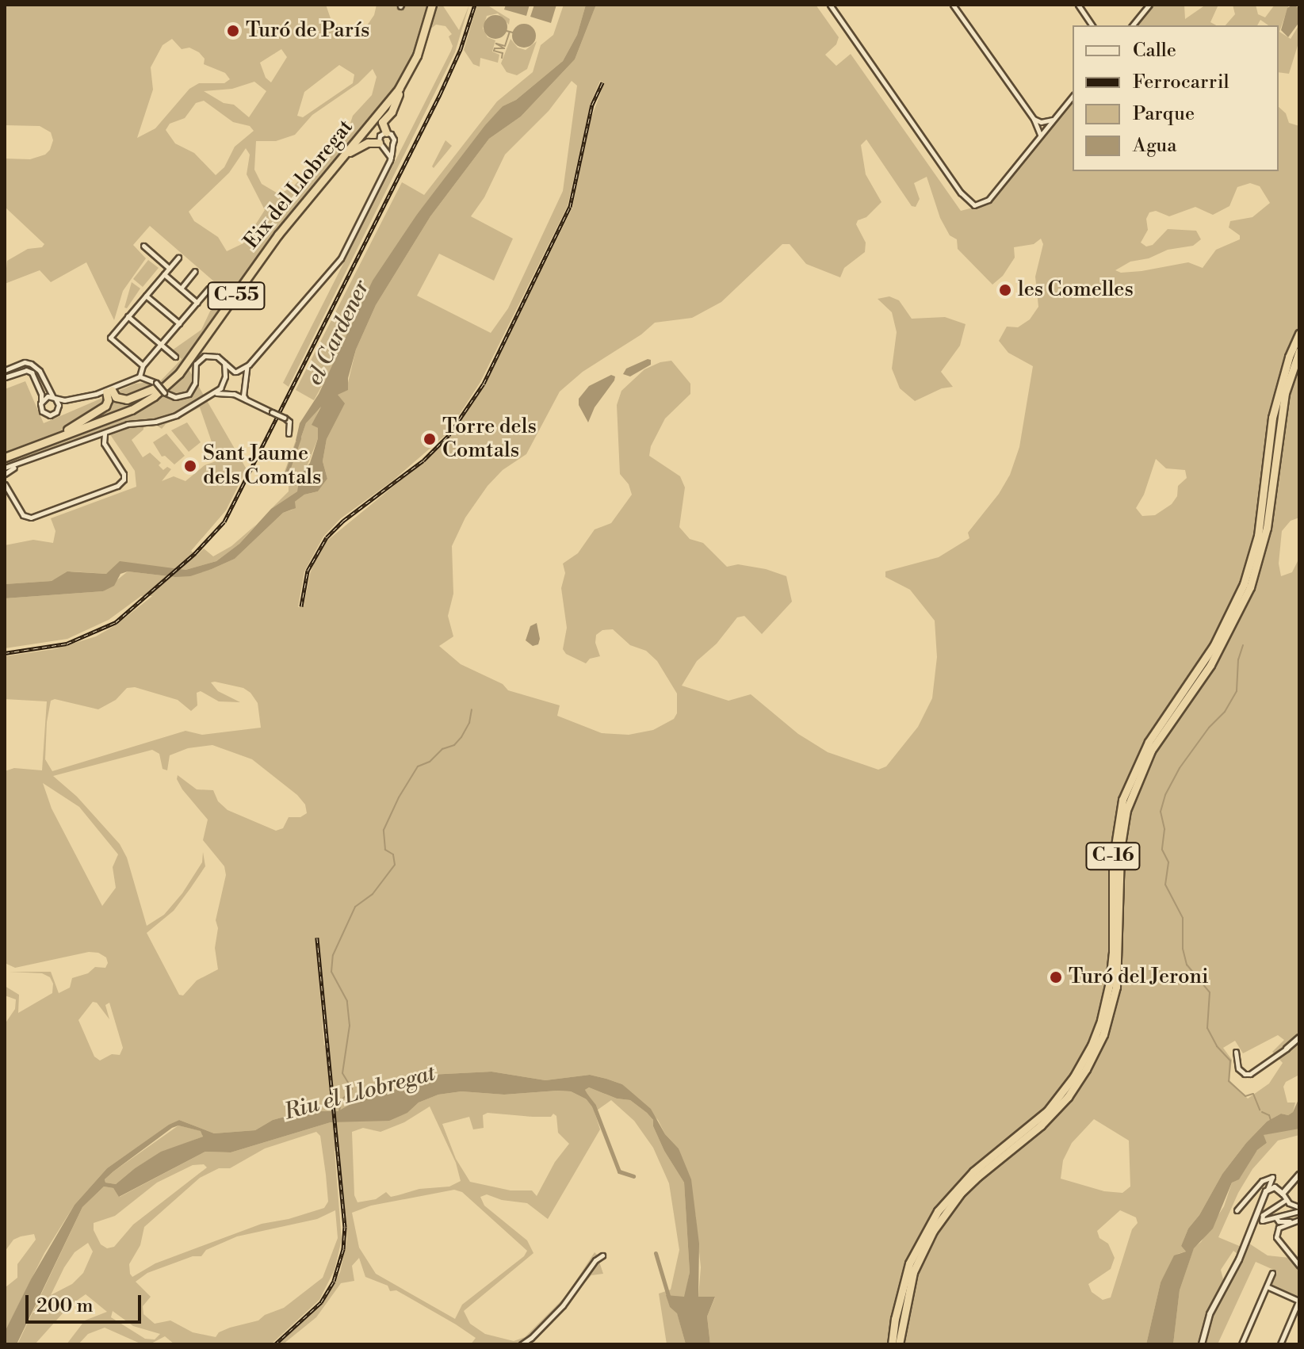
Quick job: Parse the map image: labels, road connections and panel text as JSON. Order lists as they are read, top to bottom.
{
  "streets": {
    "highway": ["Eix del Llobregat", "C-55", "C-16"]
  },
  "water": ["el Cardener", "Riu el Llobregat"],
  "places": [
    "Turó de París",
    "les Comelles",
    "Torre dels Comtals",
    "Sant Jaume dels Comtals",
    "Turó del Jeroni"
  ],
  "legend": [
    "Calle",
    "Ferrocarril",
    "Parque",
    "Agua"
  ],
  "scale_bar": "200 m"
}
